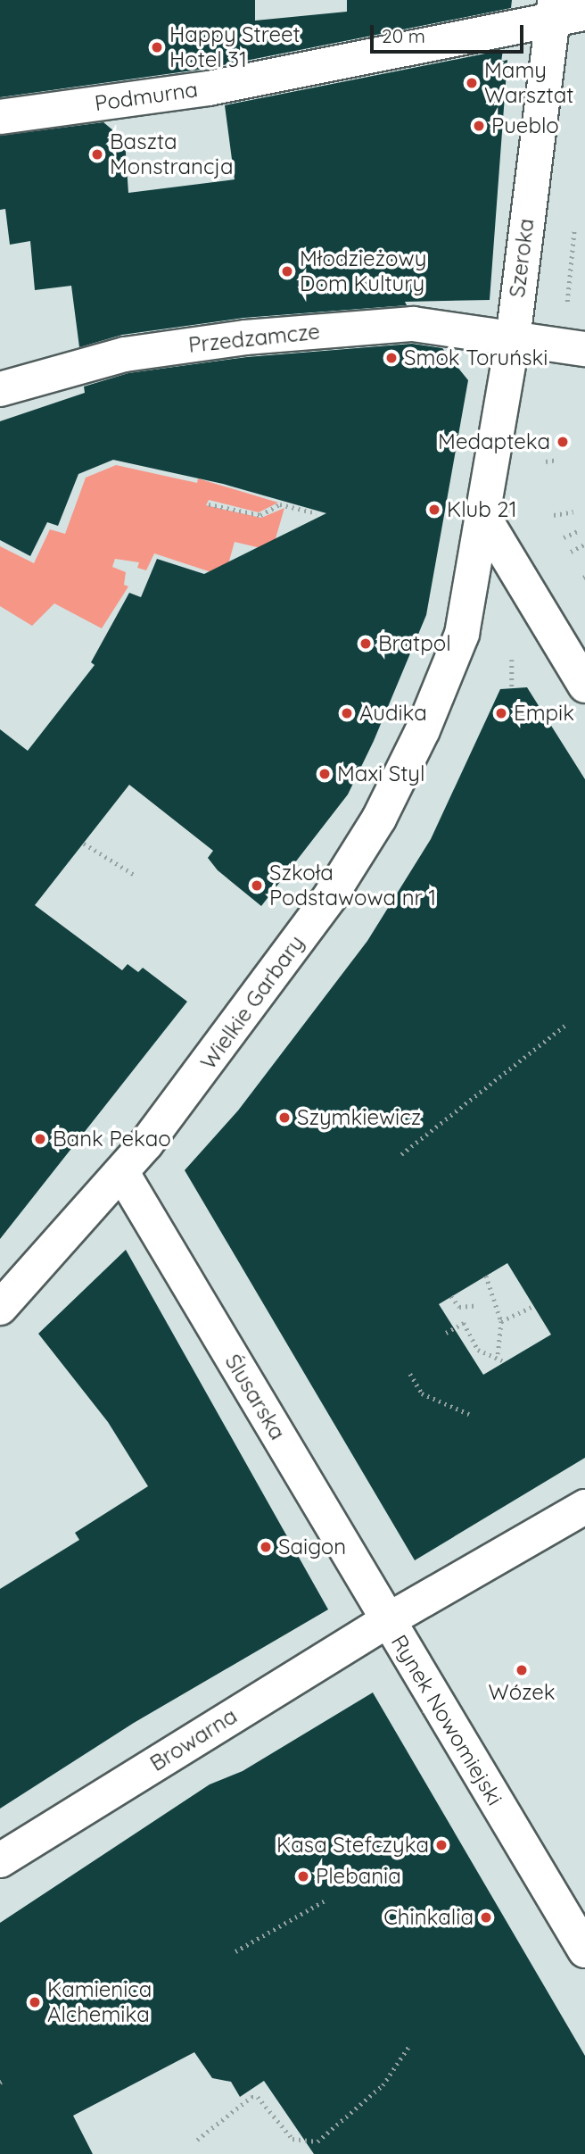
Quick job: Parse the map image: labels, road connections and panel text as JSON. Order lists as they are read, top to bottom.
{
  "streets": {
    "street": [
      "Podmurna",
      "Szeroka",
      "Przedzamcze",
      "Wielkie Garbary",
      "Ślusarska",
      "Rynek Nowomiejski",
      "Browarna"
    ]
  },
  "crossings": [
    ["Podmurna", "Szeroka"],
    ["Szeroka", "Przedzamcze"],
    ["Szeroka", "Wielkie Garbary"],
    ["Wielkie Garbary", "Ślusarska"],
    ["Ślusarska", "Rynek Nowomiejski"],
    ["Ślusarska", "Browarna"],
    ["Rynek Nowomiejski", "Browarna"]
  ],
  "places": [
    "Happy Street Hotel 31",
    "Mamy Warsztat",
    "Pueblo",
    "Baszta Monstrancja",
    "Młodzieżowy Dom Kultury",
    "Smok Toruński",
    "Medapteka",
    "Klub 21",
    "Bratpol",
    "Audika",
    "Empik",
    "Maxi Styl",
    "Szkoła Podstawowa nr 1",
    "Szymkiewicz",
    "Bank Pekao",
    "Saigon",
    "Wózek",
    "Kasa Stefczyka",
    "Plebania",
    "Chinkalia",
    "Kamienica Alchemika"
  ],
  "scale_bar": "20 m"
}
